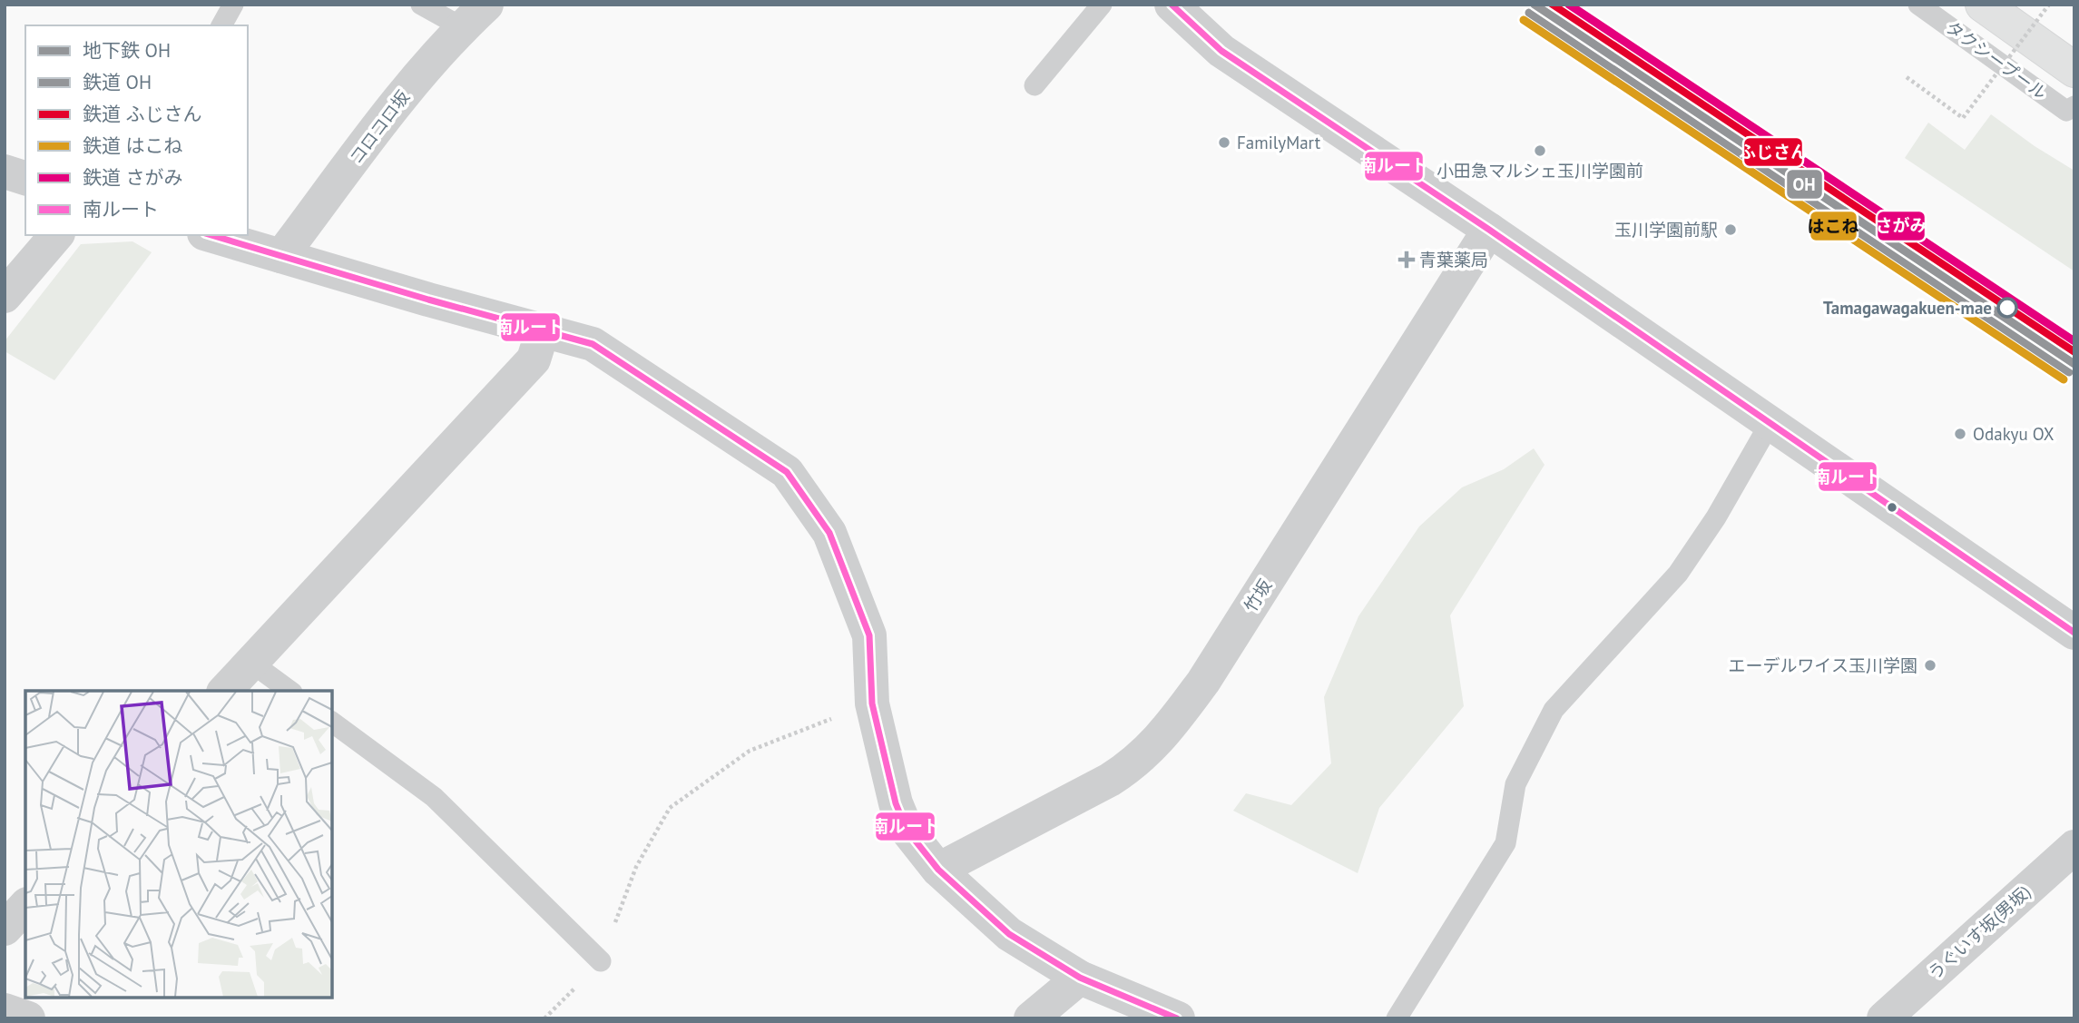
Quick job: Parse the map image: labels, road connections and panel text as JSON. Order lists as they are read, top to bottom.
{
  "streets": {
    "street": ["コロコロ坂", "竹坂", "うぐいす坂(男坂)"],
    "lane": ["タクシープール"]
  },
  "places": {
    "other": [
      "FamilyMart",
      "小田急マルシェ玉川学園前",
      "玉川学園前駅",
      "Tamagawagakuen-mae",
      "Odakyu OX",
      "エーデルワイス玉川学園"
    ],
    "health": ["青葉薬局"]
  },
  "lines": [
    "metro line OH",
    "rail line ふじさん",
    "rail line さがみ",
    "transit line 南ルート",
    "rail line OH",
    "rail line はこね"
  ],
  "legend": [
    "地下鉄 OH",
    "鉄道 OH",
    "鉄道 ふじさん",
    "鉄道 はこね",
    "鉄道 さがみ",
    "南ルート"
  ]
}
